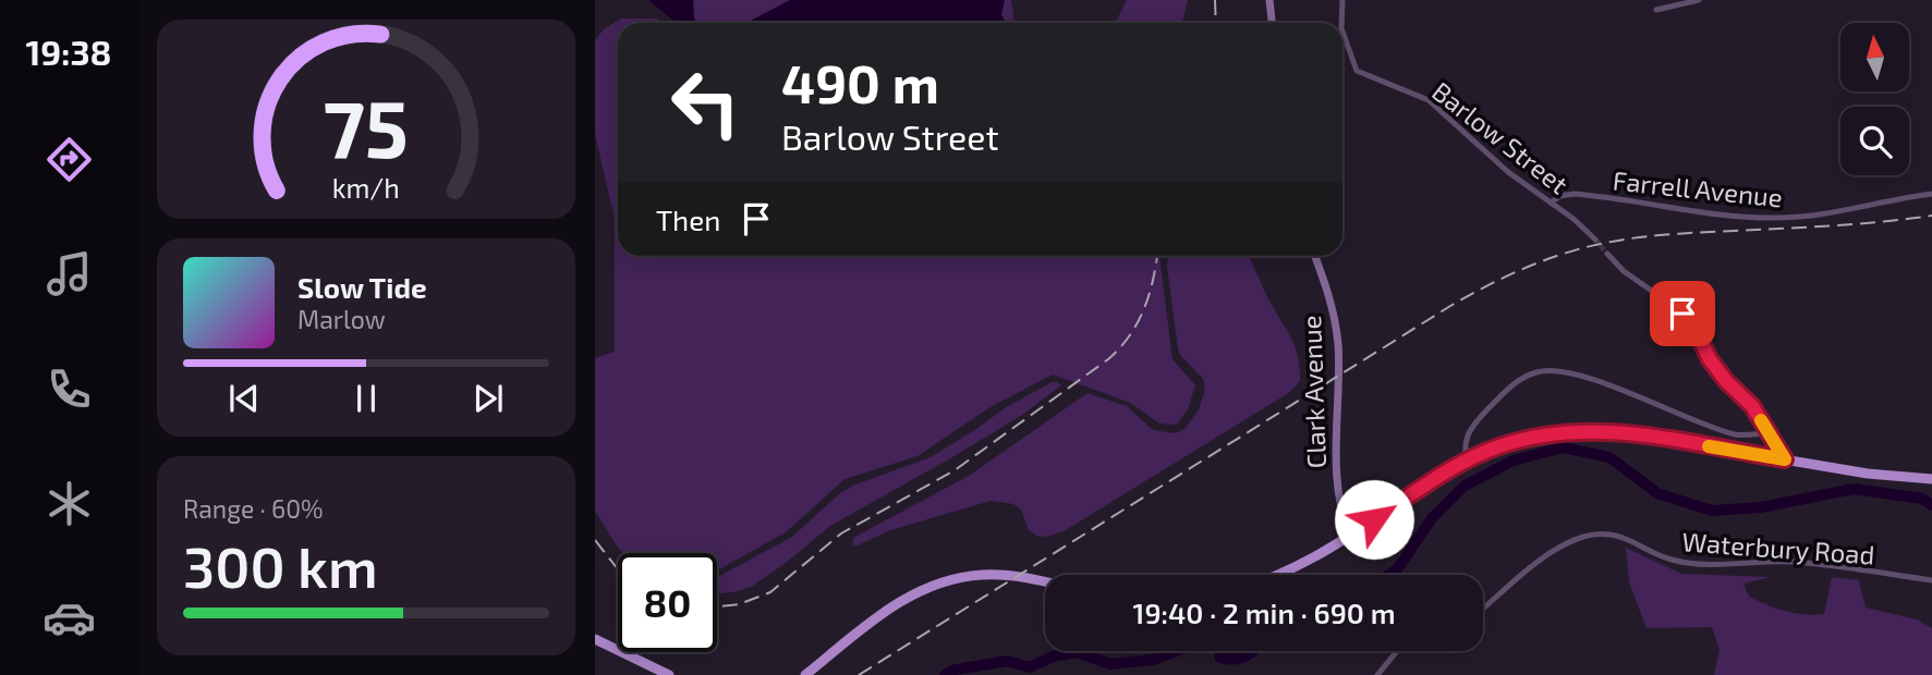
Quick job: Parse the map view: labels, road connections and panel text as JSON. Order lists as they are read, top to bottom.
{
  "streets": {
    "main road": ["Clark Avenue"],
    "street": ["Barlow Street", "Farrell Avenue", "Waterbury Road"]
  },
  "crossings": [
    ["Barlow Street", "Farrell Avenue"]
  ],
  "north": "top",
  "page": {
    "tabs": "19:38",
    "turn": ["490 m", "Barlow Street"],
    "then": "Then",
    "song": ["Slow Tide", "Marlow"],
    "tile": ["Range · 60%", "300 km"],
    "limit": "80",
    "trip": "19:40 · 2 min · 690 m",
    "gauge": ["75", "km/h"]
  }
}
